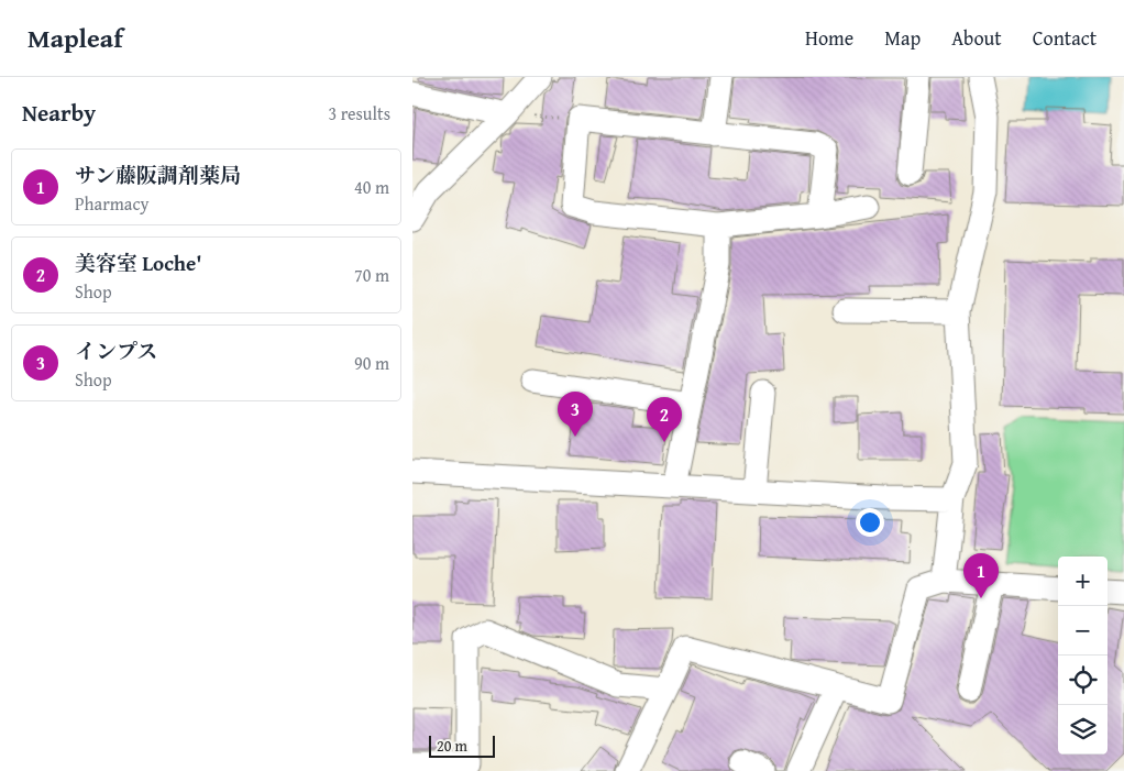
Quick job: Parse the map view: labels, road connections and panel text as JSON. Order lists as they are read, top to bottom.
{
  "scale_bar": "20 m",
  "page": {
    "header": "Mapleaf",
    "nav": [
      "Home",
      "Map",
      "About",
      "Contact"
    ],
    "heading": ["Nearby", "3 results"],
    "list": [
      {
        "mark": "1",
        "name": "サン藤阪調剤薬局",
        "note": "Pharmacy",
        "value": "40 m"
      },
      {
        "mark": "2",
        "name": "美容室 Loche'",
        "note": "Shop",
        "value": "70 m"
      },
      {
        "mark": "3",
        "name": "インプス",
        "note": "Shop",
        "value": "90 m"
      }
    ],
    "pins": ["3", "2", "1"],
    "map_buttons": ["+", "−"],
    "scale": "20 m"
  }
}
